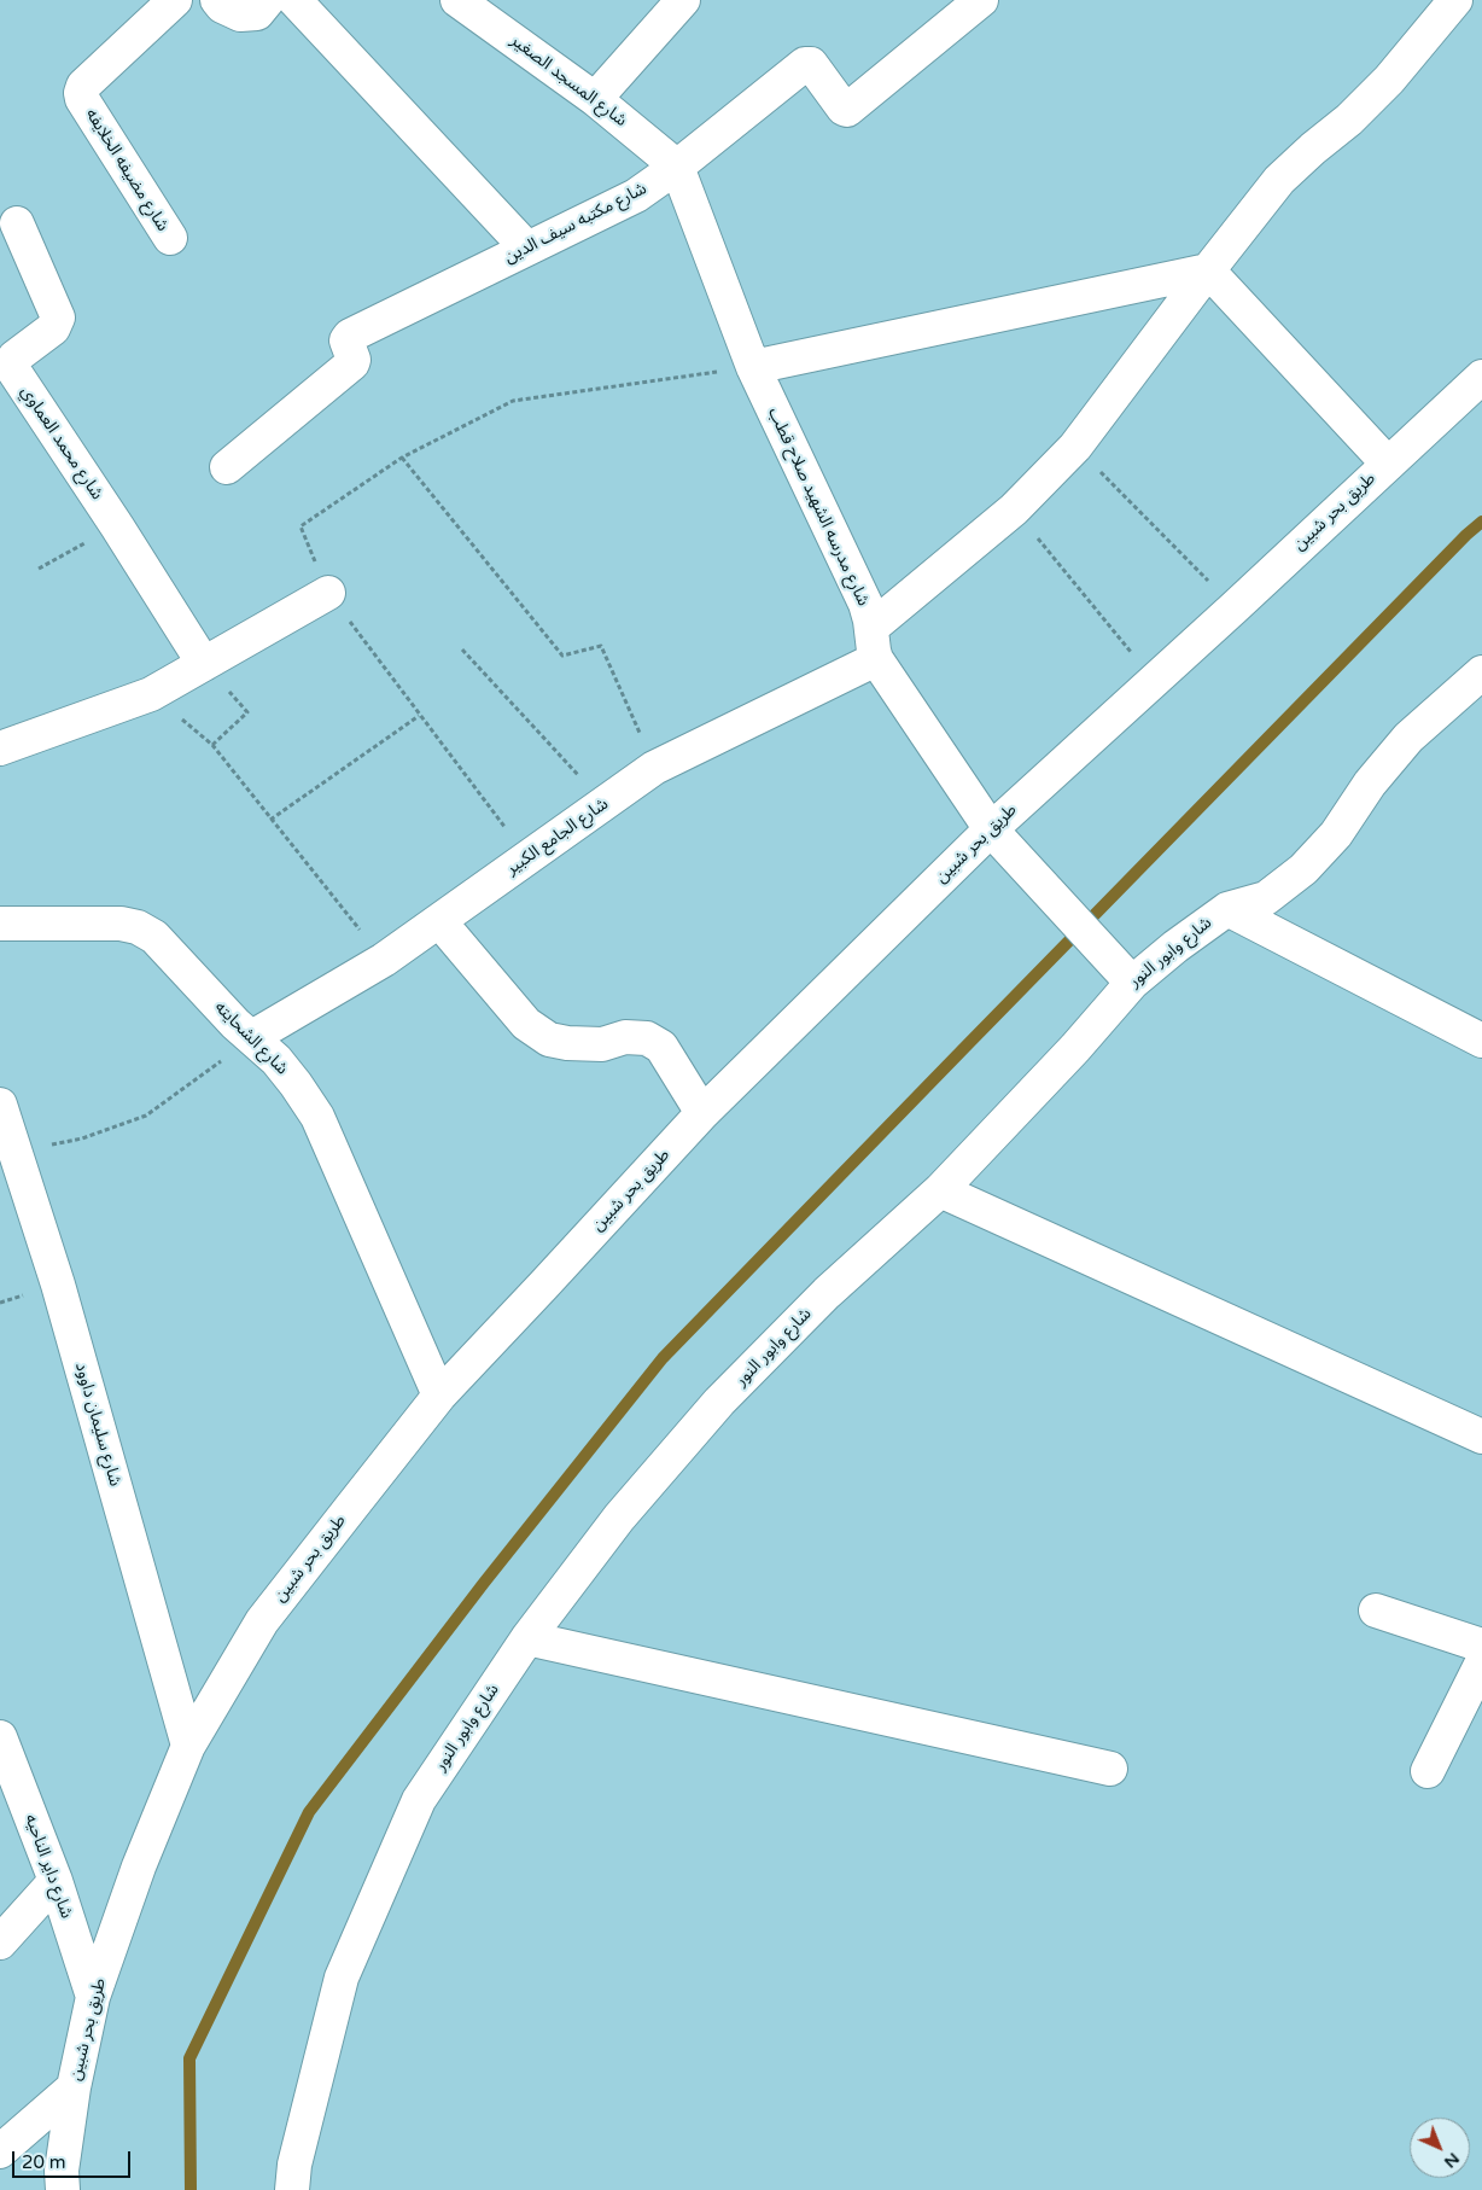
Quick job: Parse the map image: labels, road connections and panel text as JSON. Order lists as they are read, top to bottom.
{
  "streets": {
    "street": [
      "شارع المسجد الصغير",
      "شارع مضيفه الخلايفه",
      "شارع مكتبه سيف الدين",
      "شارع محمد العماوي",
      "شارع مدرسه الشهيد صلاح قطب",
      "طريق بحر شبين",
      "شارع الجامع الكبير",
      "شارع وابور النور",
      "شارع الشحايته",
      "شارع سليمان داوود",
      "شارع داير الناحيه"
    ]
  },
  "crossings": [
    ["شارع المسجد الصغير", "شارع مكتبه سيف الدين"],
    ["شارع المسجد الصغير", "شارع مدرسه الشهيد صلاح قطب"],
    ["شارع مكتبه سيف الدين", "شارع مدرسه الشهيد صلاح قطب"],
    ["شارع مدرسه الشهيد صلاح قطب", "طريق بحر شبين"],
    ["شارع مدرسه الشهيد صلاح قطب", "شارع الجامع الكبير"],
    ["شارع مدرسه الشهيد صلاح قطب", "شارع وابور النور"],
    ["طريق بحر شبين", "شارع الشحايته"],
    ["طريق بحر شبين", "شارع سليمان داوود"],
    ["طريق بحر شبين", "شارع داير الناحيه"],
    ["شارع الجامع الكبير", "شارع الشحايته"]
  ],
  "scale_bar": "20 m",
  "north": "bottom right"
}
